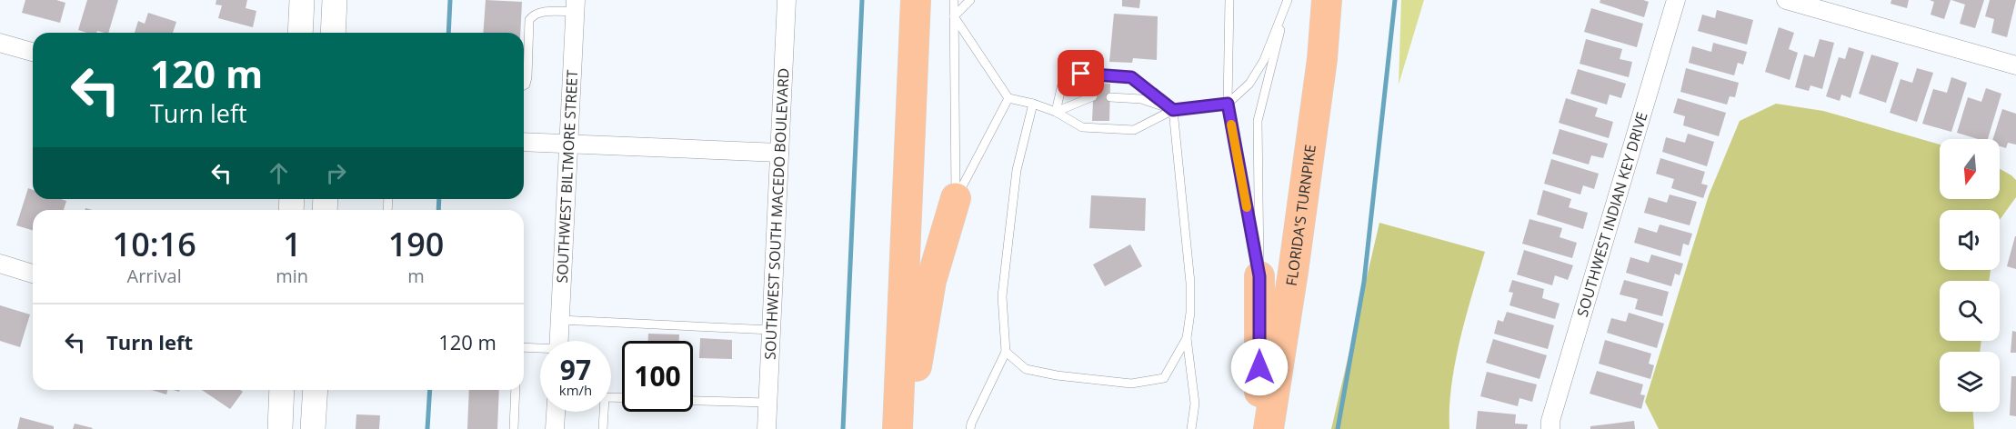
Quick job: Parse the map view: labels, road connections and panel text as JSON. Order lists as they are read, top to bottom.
{
  "streets": {
    "highway": ["FLORIDA'S TURNPIKE"],
    "street": ["SOUTHWEST BILTMORE STREET", "SOUTHWEST SOUTH MACEDO BOULEVARD", "SOUTHWEST INDIAN KEY DRIVE"]
  },
  "north": "bottom",
  "page": {
    "turn": ["120 m", "Turn left"],
    "eta": [
      "10:16",
      "Arrival",
      "1",
      "min",
      "190",
      "m"
    ],
    "list": [
      {
        "name": "Turn left",
        "value": "120 m"
      }
    ],
    "speed": "97 km/h",
    "limit": "100"
  }
}
